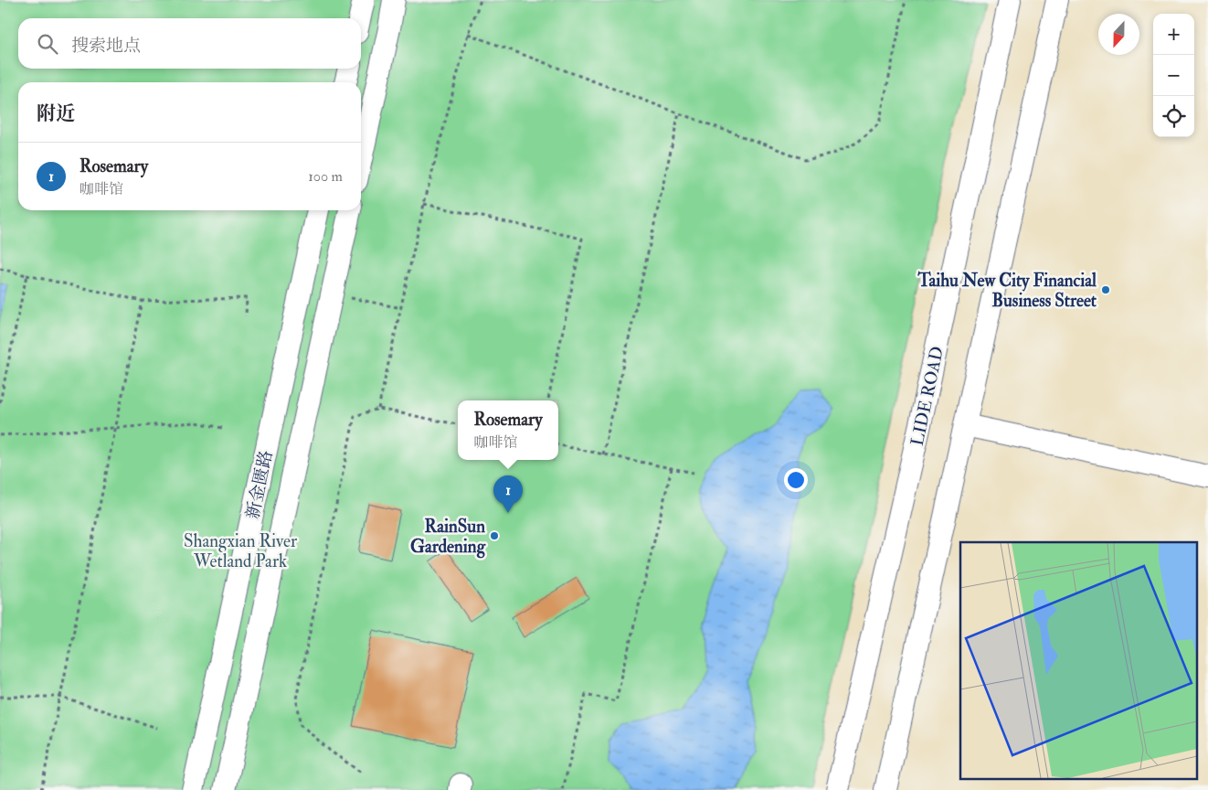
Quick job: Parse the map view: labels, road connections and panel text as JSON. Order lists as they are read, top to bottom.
{
  "streets": {
    "street": ["LIDE ROAD", "新金匮路"]
  },
  "parks": ["Shangxian River Wetland Park"],
  "places": ["Taihu New City Financial Business Street", "RainSun Gardening"],
  "north": "bottom",
  "page": {
    "map_buttons": ["+", "−"],
    "search": "搜索地点",
    "heading": "附近",
    "list": [
      {
        "mark": "1",
        "name": "Rosemary",
        "note": "咖啡馆",
        "value": "100 m"
      }
    ],
    "popup": ["Rosemary", "咖啡馆"],
    "pins": "1"
  }
}
